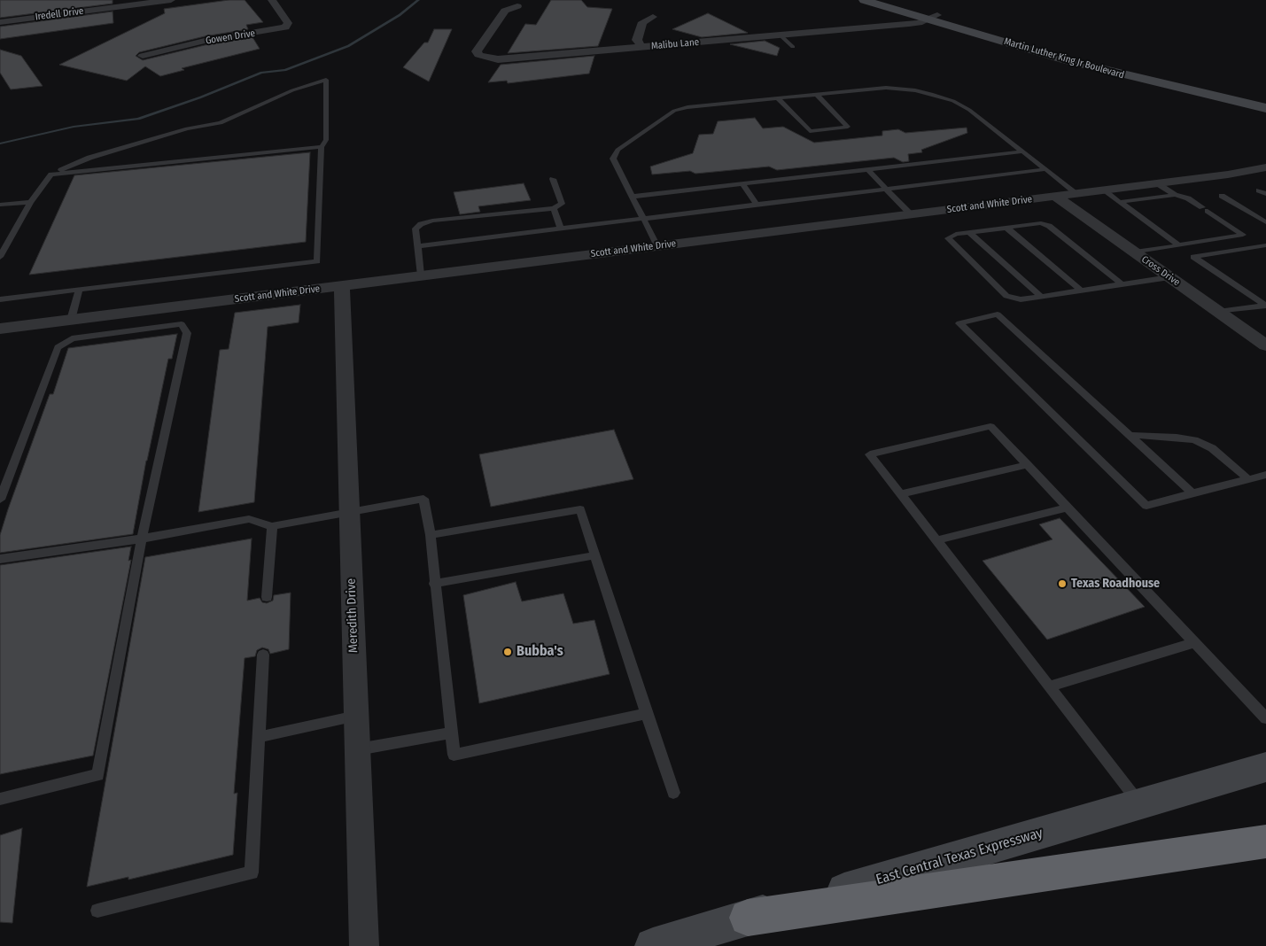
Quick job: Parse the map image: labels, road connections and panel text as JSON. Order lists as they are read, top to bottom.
{
  "streets": {
    "main road": ["Martin Luther King Jr Boulevard", "East Central Texas Expressway"],
    "street": [
      "Iredell Drive",
      "Gowen Drive",
      "Malibu Lane",
      "Scott and White Drive",
      "Cross Drive",
      "Meredith Drive"
    ]
  },
  "crossings": [
    ["Malibu Lane", "Martin Luther King Jr Boulevard"],
    ["Scott and White Drive", "Cross Drive"],
    ["Scott and White Drive", "Meredith Drive"]
  ],
  "places": ["Texas Roadhouse", "Bubba's"]
}
